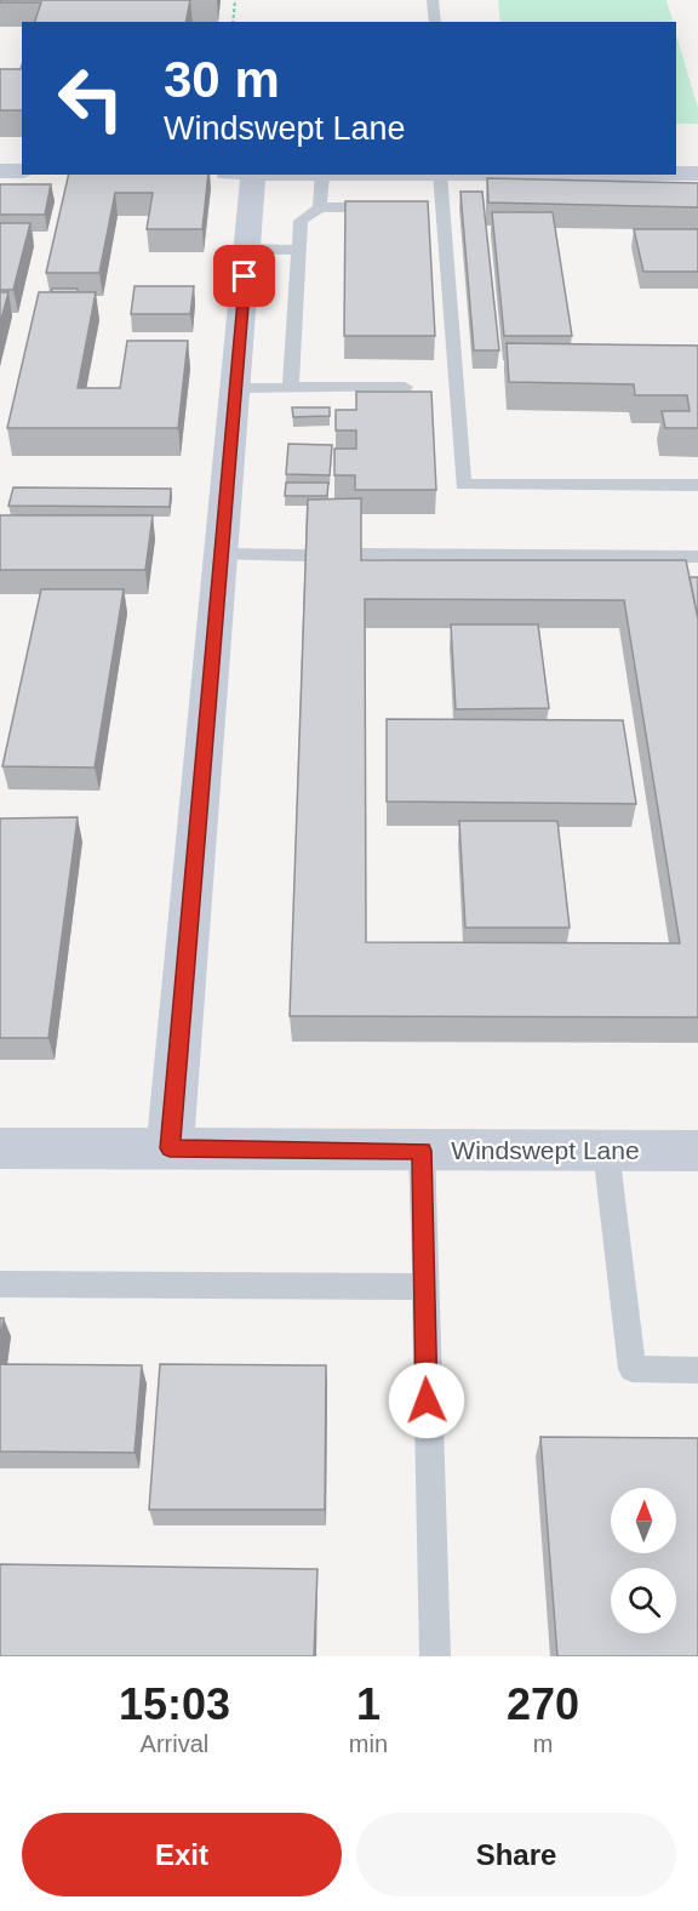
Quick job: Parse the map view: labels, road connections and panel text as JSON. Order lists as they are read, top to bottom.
{
  "streets": {
    "street": ["Windswept Lane"]
  },
  "north": "top",
  "page": {
    "turn": ["30 m", "Windswept Lane"],
    "eta": [
      "15:03",
      "Arrival",
      "1",
      "min",
      "270",
      "m"
    ],
    "buttons": ["Exit", "Share"]
  }
}
